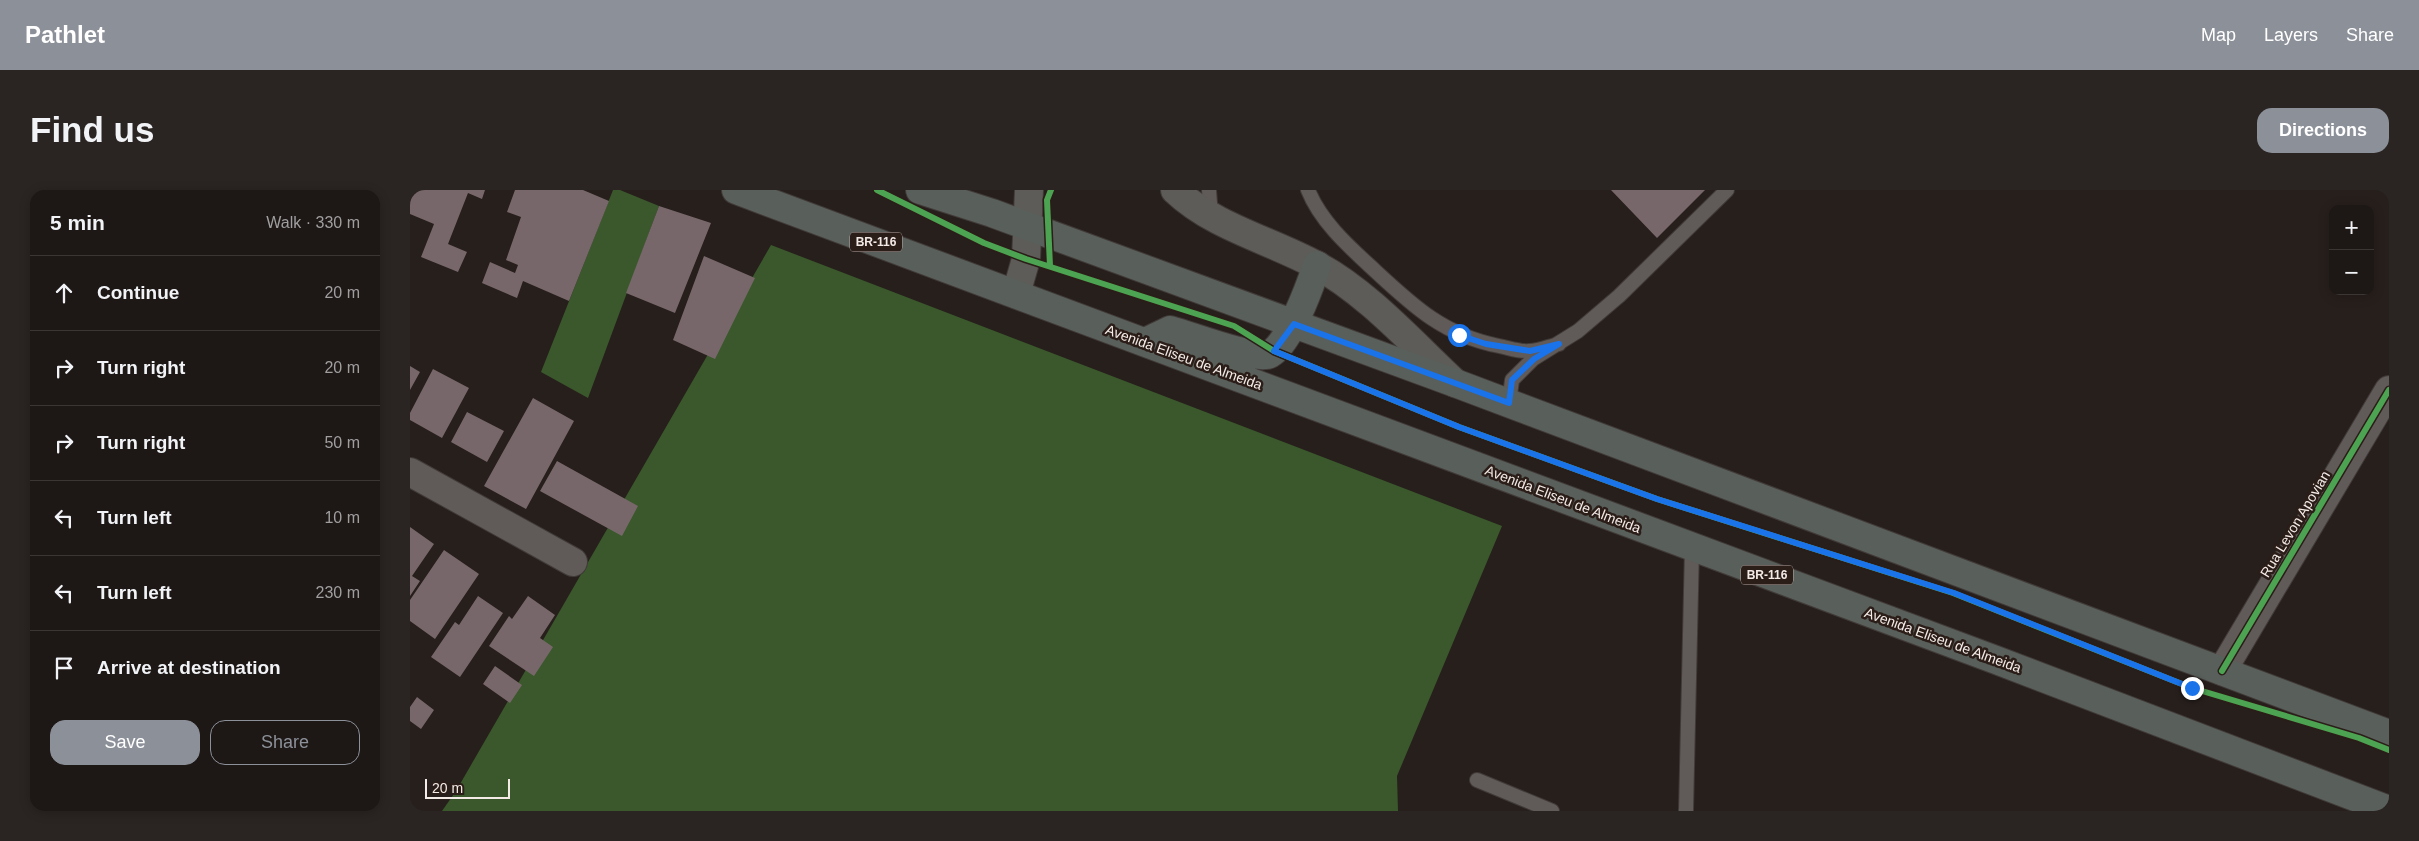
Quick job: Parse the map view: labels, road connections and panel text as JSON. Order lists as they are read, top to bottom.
{
  "streets": {
    "main road": ["BR-116", "Avenida Eliseu de Almeida"],
    "street": ["Rua Levon Apovian"]
  },
  "scale_bar": "20 m",
  "page": {
    "header": "Pathlet",
    "nav": ["Map", "Layers", "Share"],
    "buttons": [
      "Directions",
      ["Save", "Share"]
    ],
    "title": "Find us",
    "heading": ["5 min", "Walk · 330 m"],
    "map_buttons": ["+", "−"],
    "list": [
      ["Continue", "20 m"],
      ["Turn right", "20 m"],
      ["Turn right", "50 m"],
      ["Turn left", "10 m"],
      ["Turn left", "230 m"],
      "Arrive at destination"
    ],
    "scale": "20 m"
  }
}
